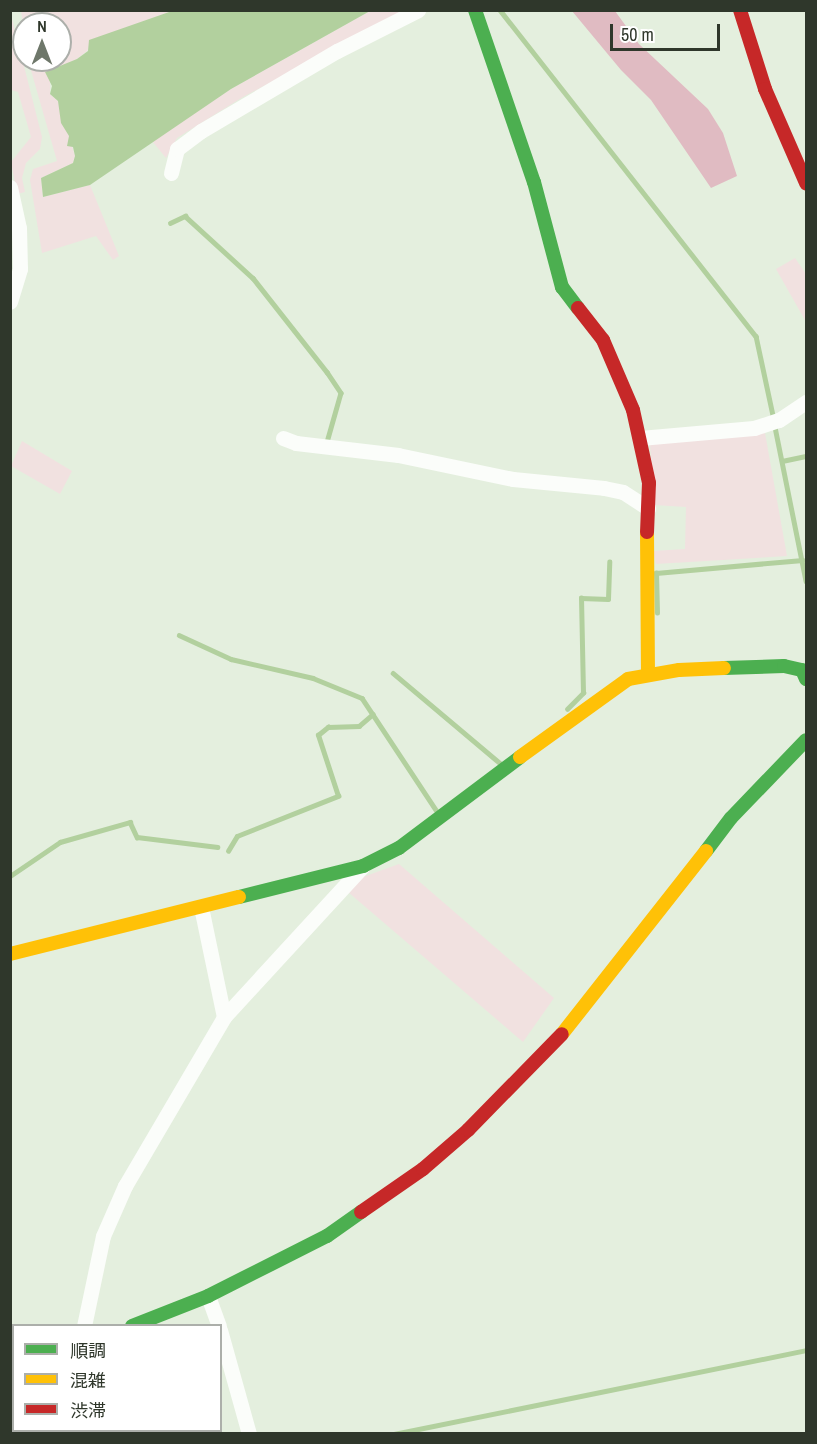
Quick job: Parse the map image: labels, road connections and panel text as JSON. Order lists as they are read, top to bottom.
{
  "legend": ["順調", "混雑", "渋滞"],
  "scale_bar": "50 m",
  "north": "top"
}
